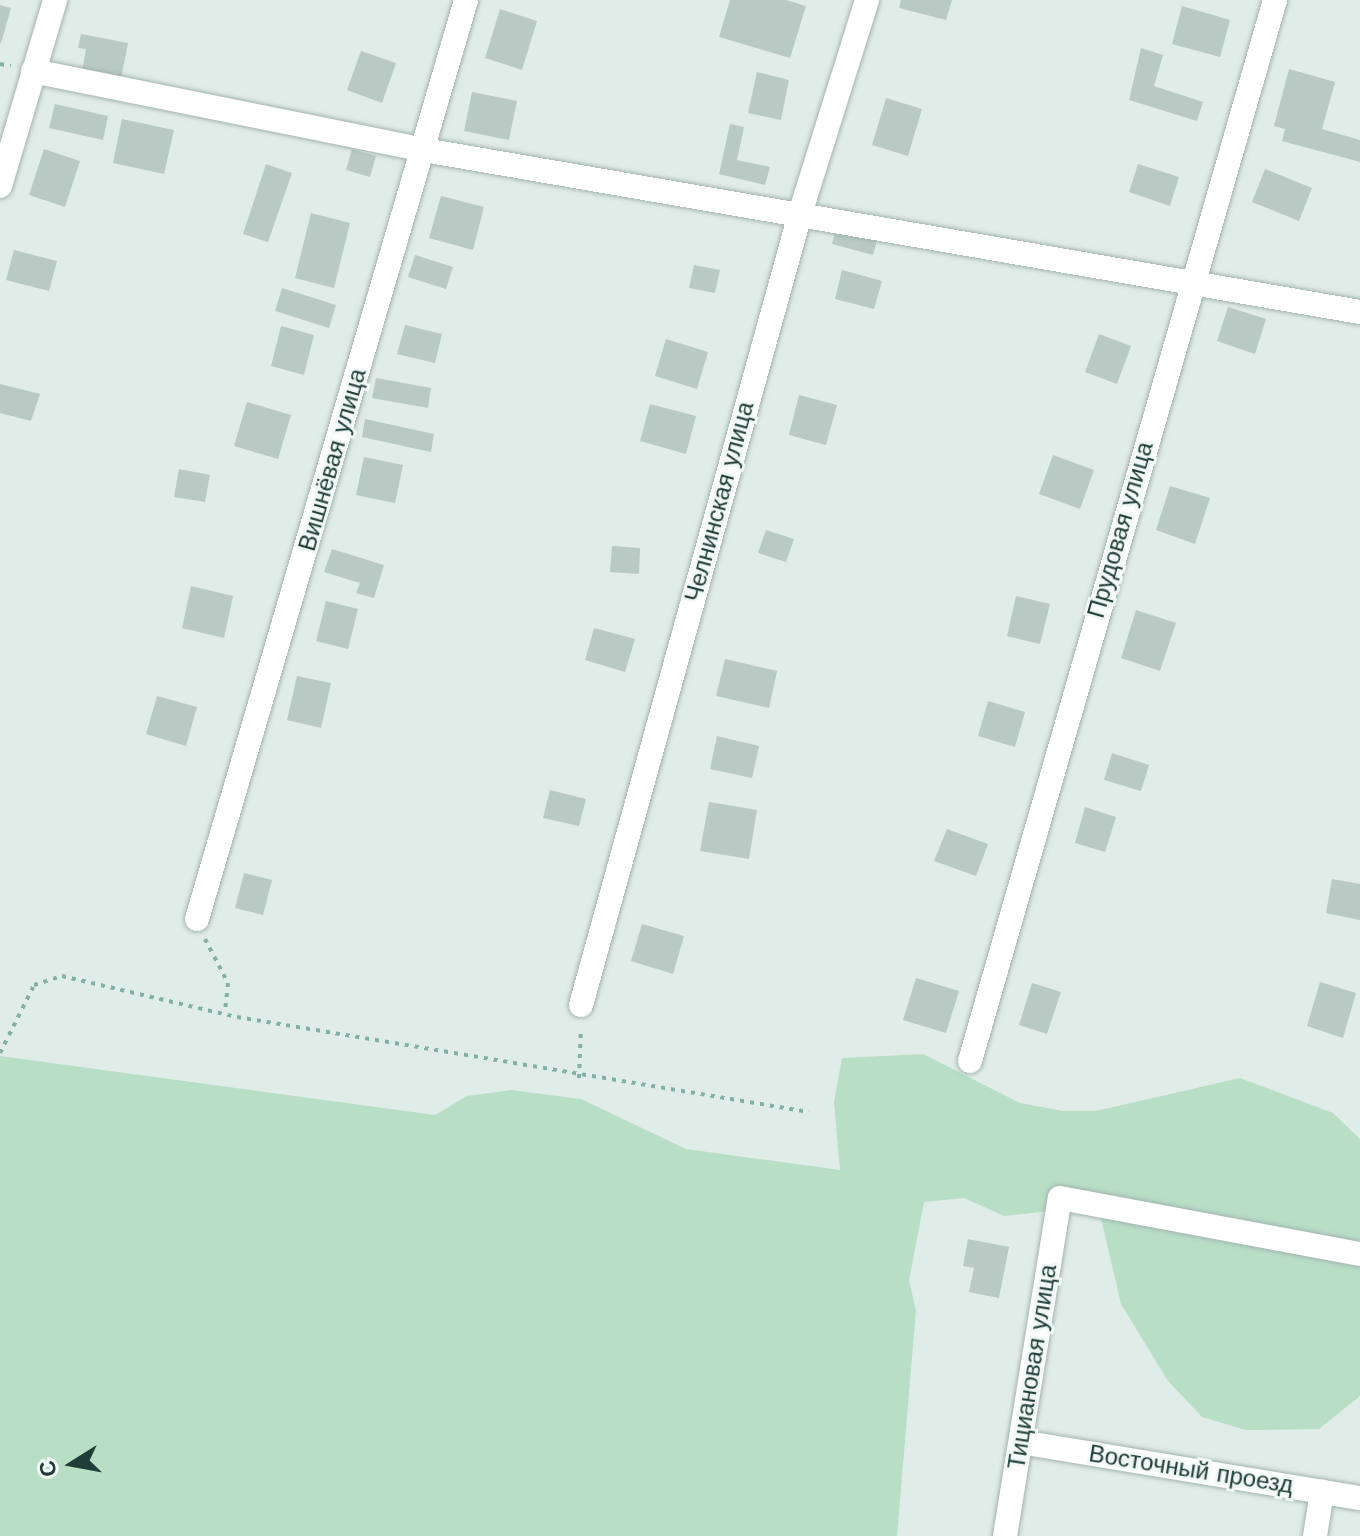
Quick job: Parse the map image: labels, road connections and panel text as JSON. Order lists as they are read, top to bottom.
{
  "streets": {
    "street": [
      "Вишнёвая улица",
      "Челнинская улица",
      "Прудовая улица",
      "Тициановая улица",
      "Восточный проезд"
    ]
  },
  "crossings": [
    ["Тициановая улица", "Восточный проезд"]
  ],
  "north": "left"
}
